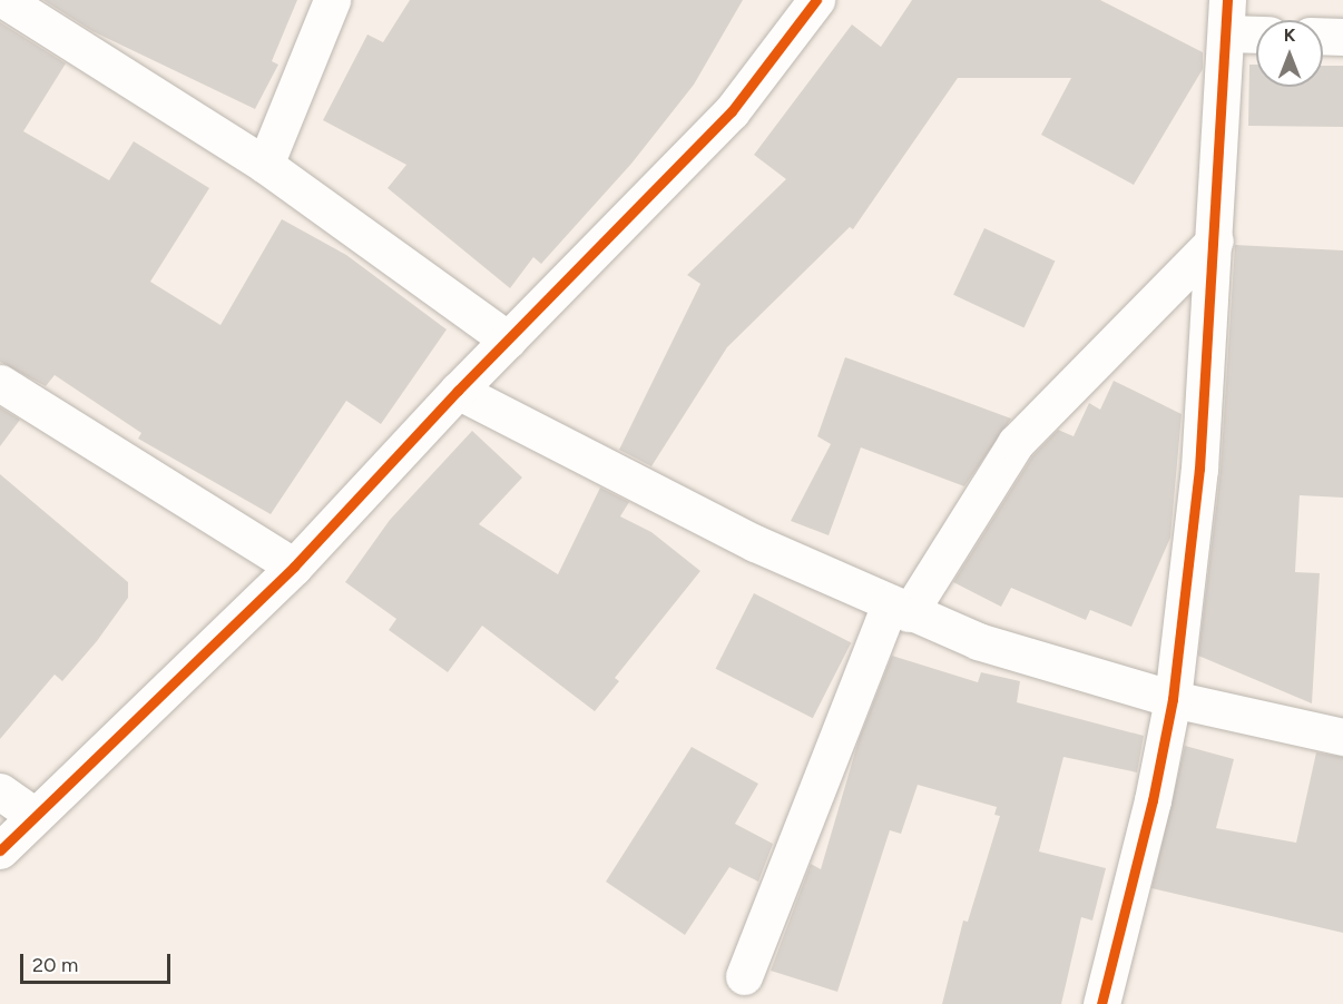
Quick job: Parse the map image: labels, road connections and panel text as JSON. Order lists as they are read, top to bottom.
{
  "scale_bar": "20 m",
  "north": "top"
}
